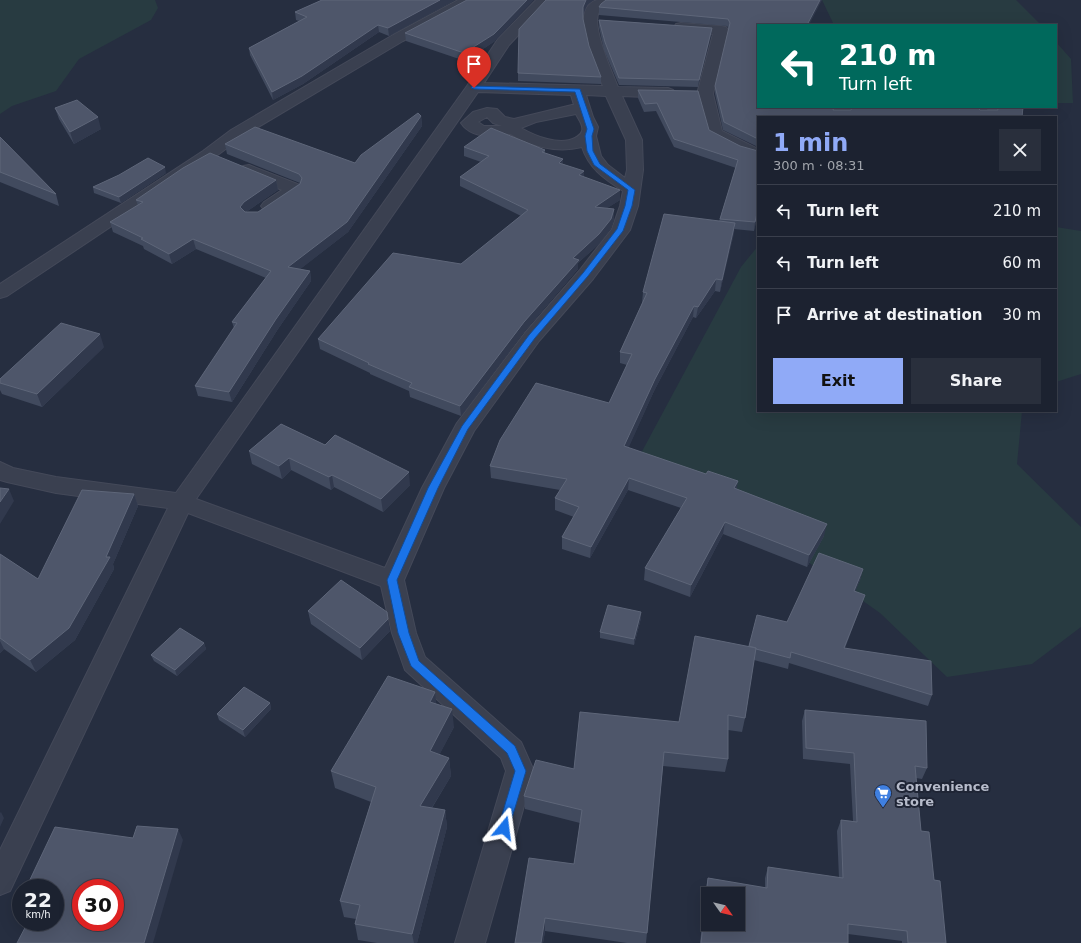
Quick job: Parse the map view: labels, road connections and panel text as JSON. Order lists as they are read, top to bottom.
{
  "places": {
    "supermarket": ["Convenience store"]
  },
  "north": "bottom right",
  "page": {
    "turn": ["210 m", "Turn left"],
    "heading": ["1 min", "300 m · 08:31"],
    "list": [
      {
        "name": "Turn left",
        "value": "210 m"
      },
      {
        "name": "Turn left",
        "value": "60 m"
      },
      {
        "name": "Arrive at destination",
        "value": "30 m"
      }
    ],
    "buttons": ["Exit", "Share"],
    "speed": "22 km/h",
    "limit": "30"
  }
}
